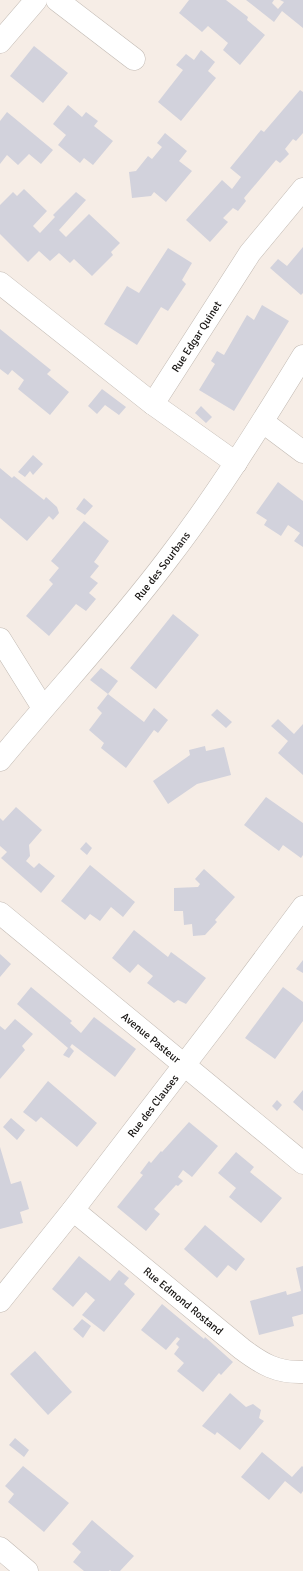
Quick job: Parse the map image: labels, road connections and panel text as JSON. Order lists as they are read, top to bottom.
{
  "streets": {
    "street": [
      "Rue Edgar Quinet",
      "Rue des Sourbans",
      "Avenue Pasteur",
      "Rue des Clauses",
      "Rue Edmond Rostand"
    ]
  },
  "crossings": [
    ["Avenue Pasteur", "Rue des Clauses"],
    ["Rue des Clauses", "Rue Edmond Rostand"]
  ]
}
